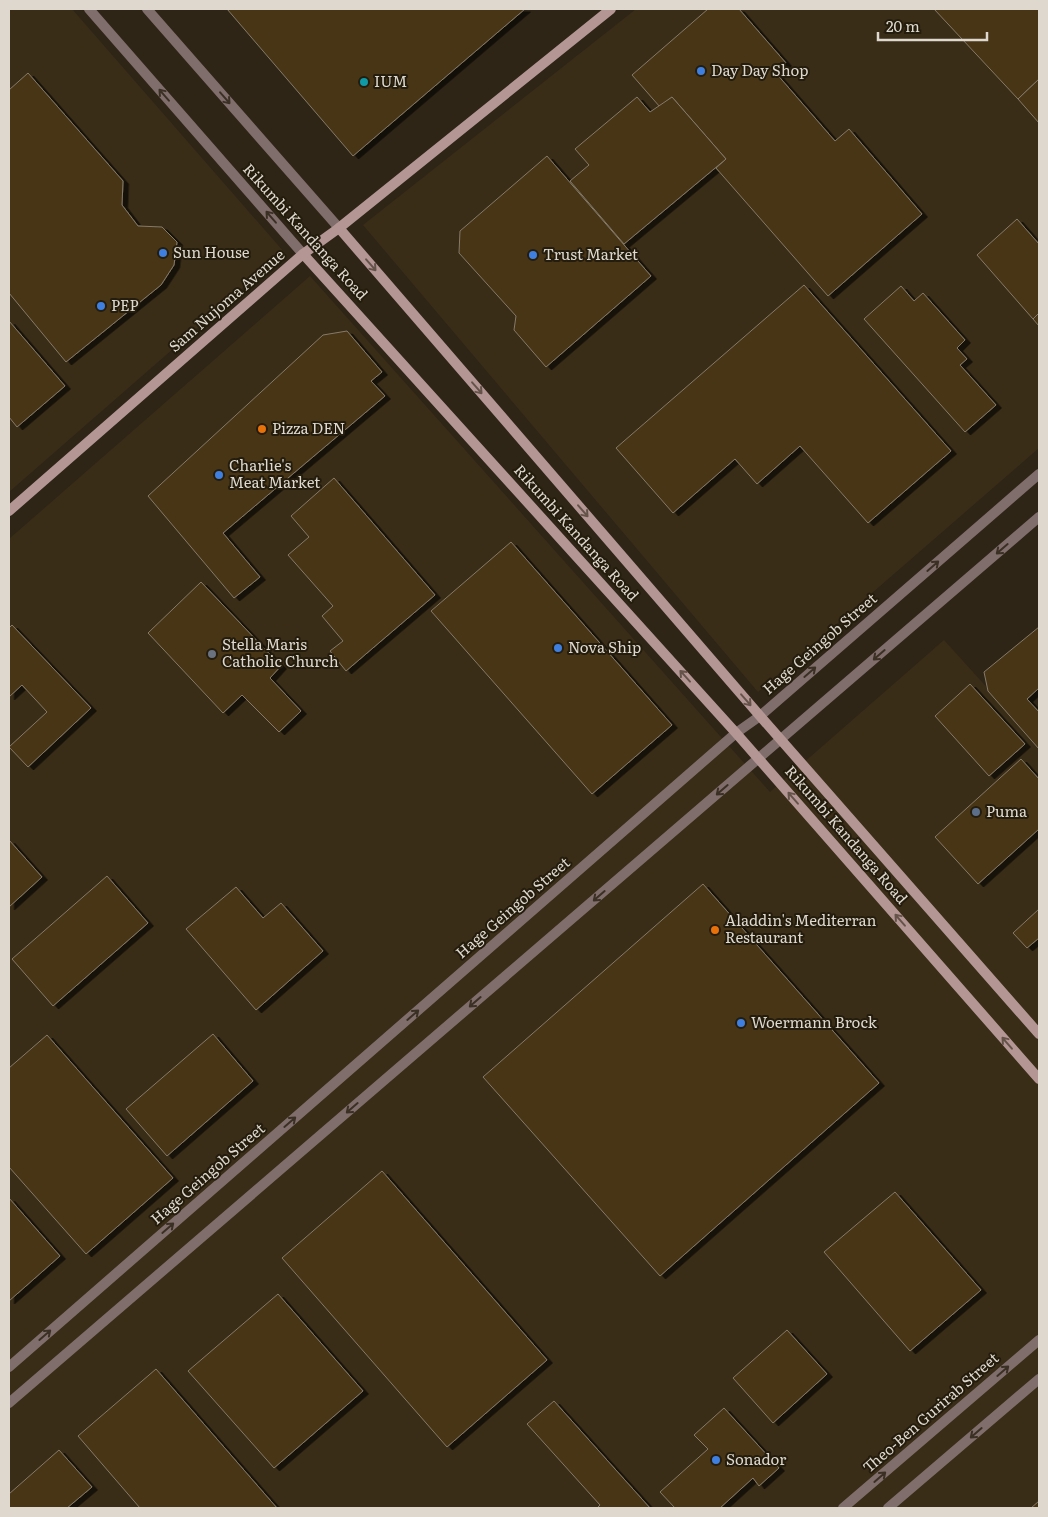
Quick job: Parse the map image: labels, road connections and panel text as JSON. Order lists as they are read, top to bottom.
{
  "streets": {
    "main road": ["Rikumbi Kandanga Road", "Sam Nujoma Avenue"],
    "street": ["Hage Geingob Street", "Theo-Ben Gurirab Street"]
  },
  "crossings": [
    ["Rikumbi Kandanga Road", "Sam Nujoma Avenue"],
    ["Rikumbi Kandanga Road", "Hage Geingob Street"]
  ],
  "places": [
    "Day Day Shop",
    "IUM",
    "Sun House",
    "Trust Market",
    "PEP",
    "Pizza DEN",
    "Charlie's Meat Market",
    "Nova Ship",
    "Stella Maris Catholic Church",
    "Puma",
    "Aladdin's Mediterran Restaurant",
    "Woermann Brock",
    "Sonador"
  ],
  "scale_bar": "20 m"
}
